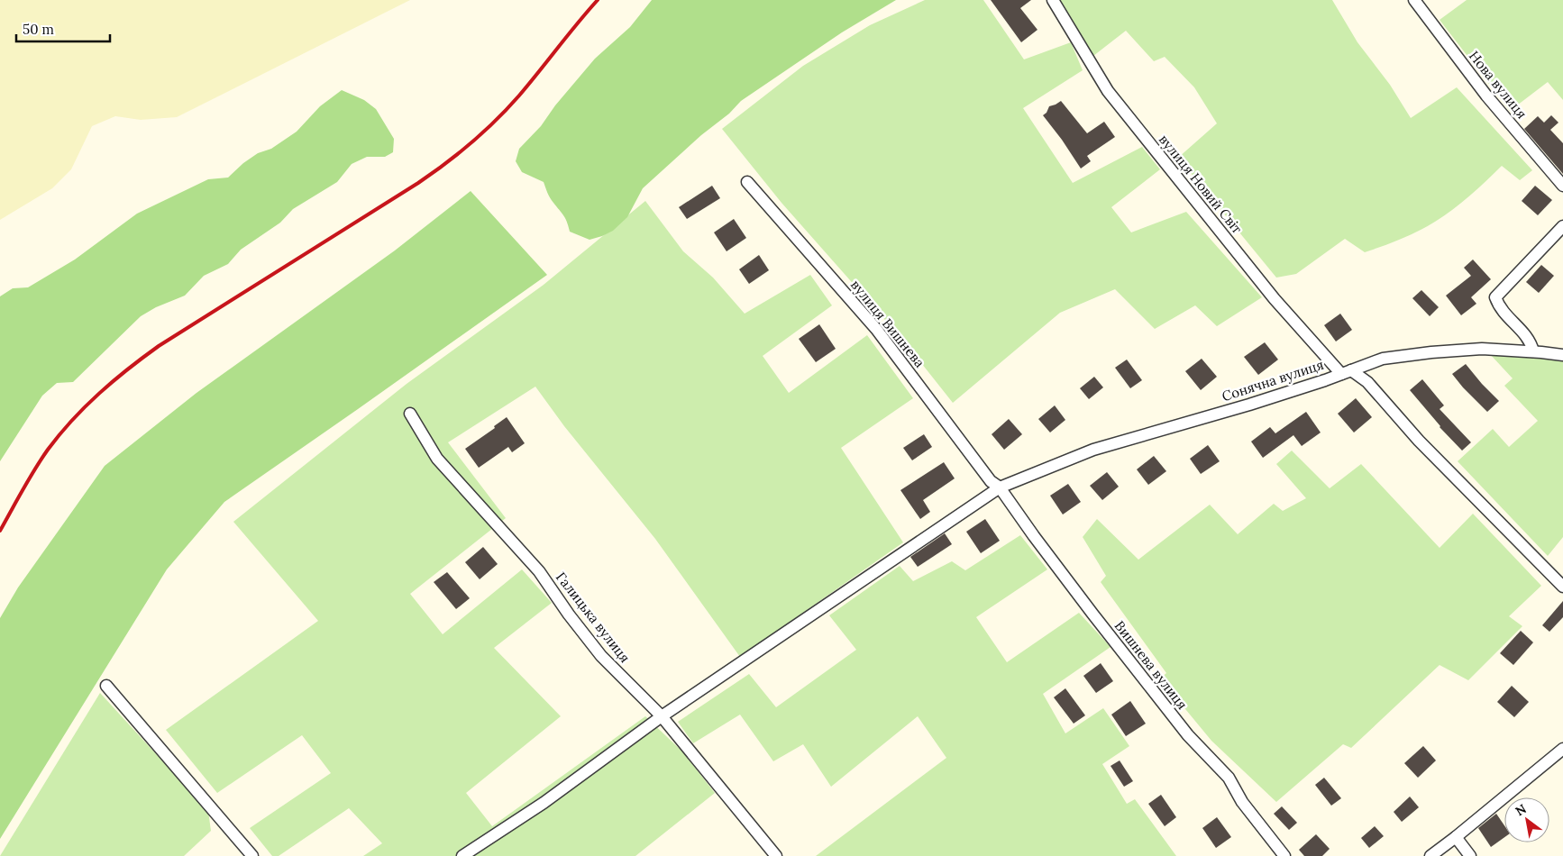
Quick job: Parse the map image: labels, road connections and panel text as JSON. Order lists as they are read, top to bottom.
{
  "streets": {
    "street": [
      "Нова вулиця",
      "вулиця Новий Світ",
      "вулиця Вишнева",
      "Сонячна вулиця",
      "Галицька вулиця",
      "Вишнева вулиця"
    ]
  },
  "crossings": [
    ["вулиця Новий Світ", "Сонячна вулиця"],
    ["вулиця Вишнева", "Сонячна вулиця"],
    ["вулиця Вишнева", "Вишнева вулиця"],
    ["Сонячна вулиця", "Галицька вулиця"],
    ["Сонячна вулиця", "Вишнева вулиця"]
  ],
  "scale_bar": "50 m",
  "north": "top left"
}
